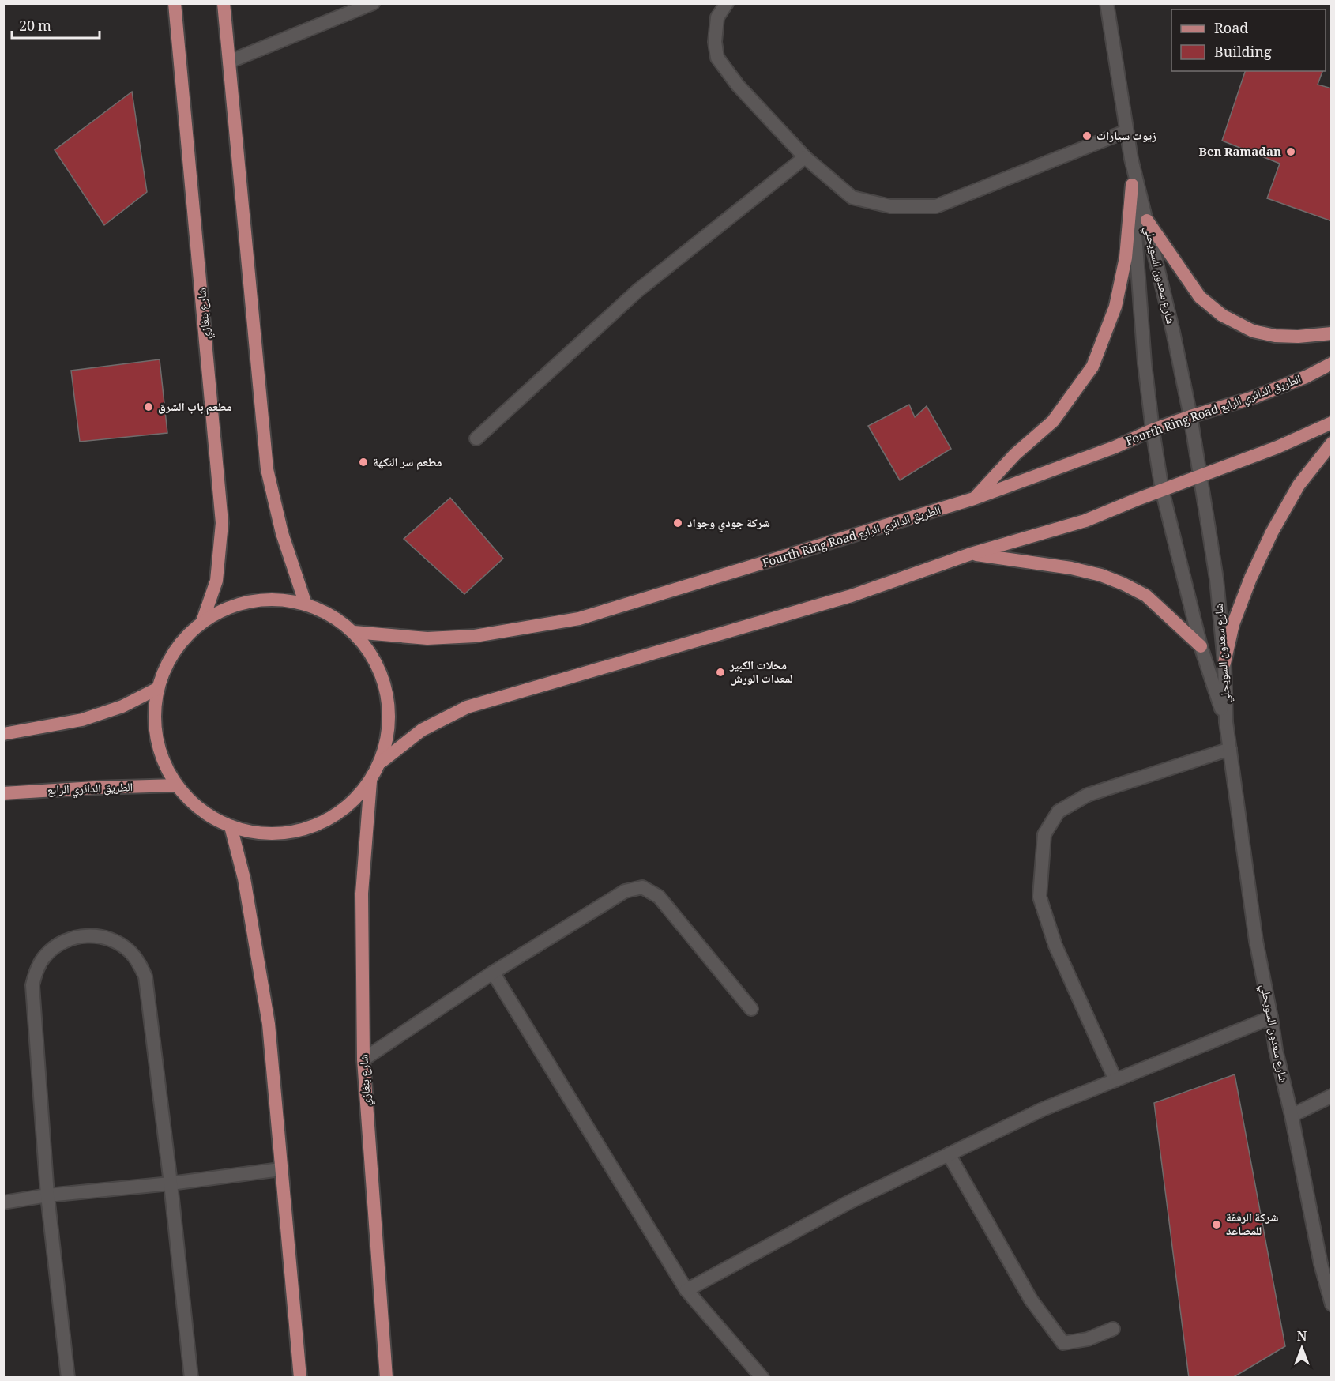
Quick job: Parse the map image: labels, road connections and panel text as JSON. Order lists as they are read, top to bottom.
{
  "streets": {
    "main road": ["شارع بنغازي", "Fourth Ring Road الطريق الدائري الرابع", "الطريق الدائري الرابع"],
    "street": ["شارع سعدون السويحلي"]
  },
  "crossings": [
    ["شارع سعدون السويحلي", "Fourth Ring Road الطريق الدائري الرابع"]
  ],
  "places": [
    "زيوت سيارات",
    "Ben Ramadan",
    "مطعم باب الشرق",
    "مطعم سر النكهة",
    "شركة جودي وجواد",
    "محلات الكبير لمعدات الورش",
    "شركة الرفقة للمصاعد"
  ],
  "legend": ["Road", "Building"],
  "scale_bar": "20 m",
  "north": "top"
}
